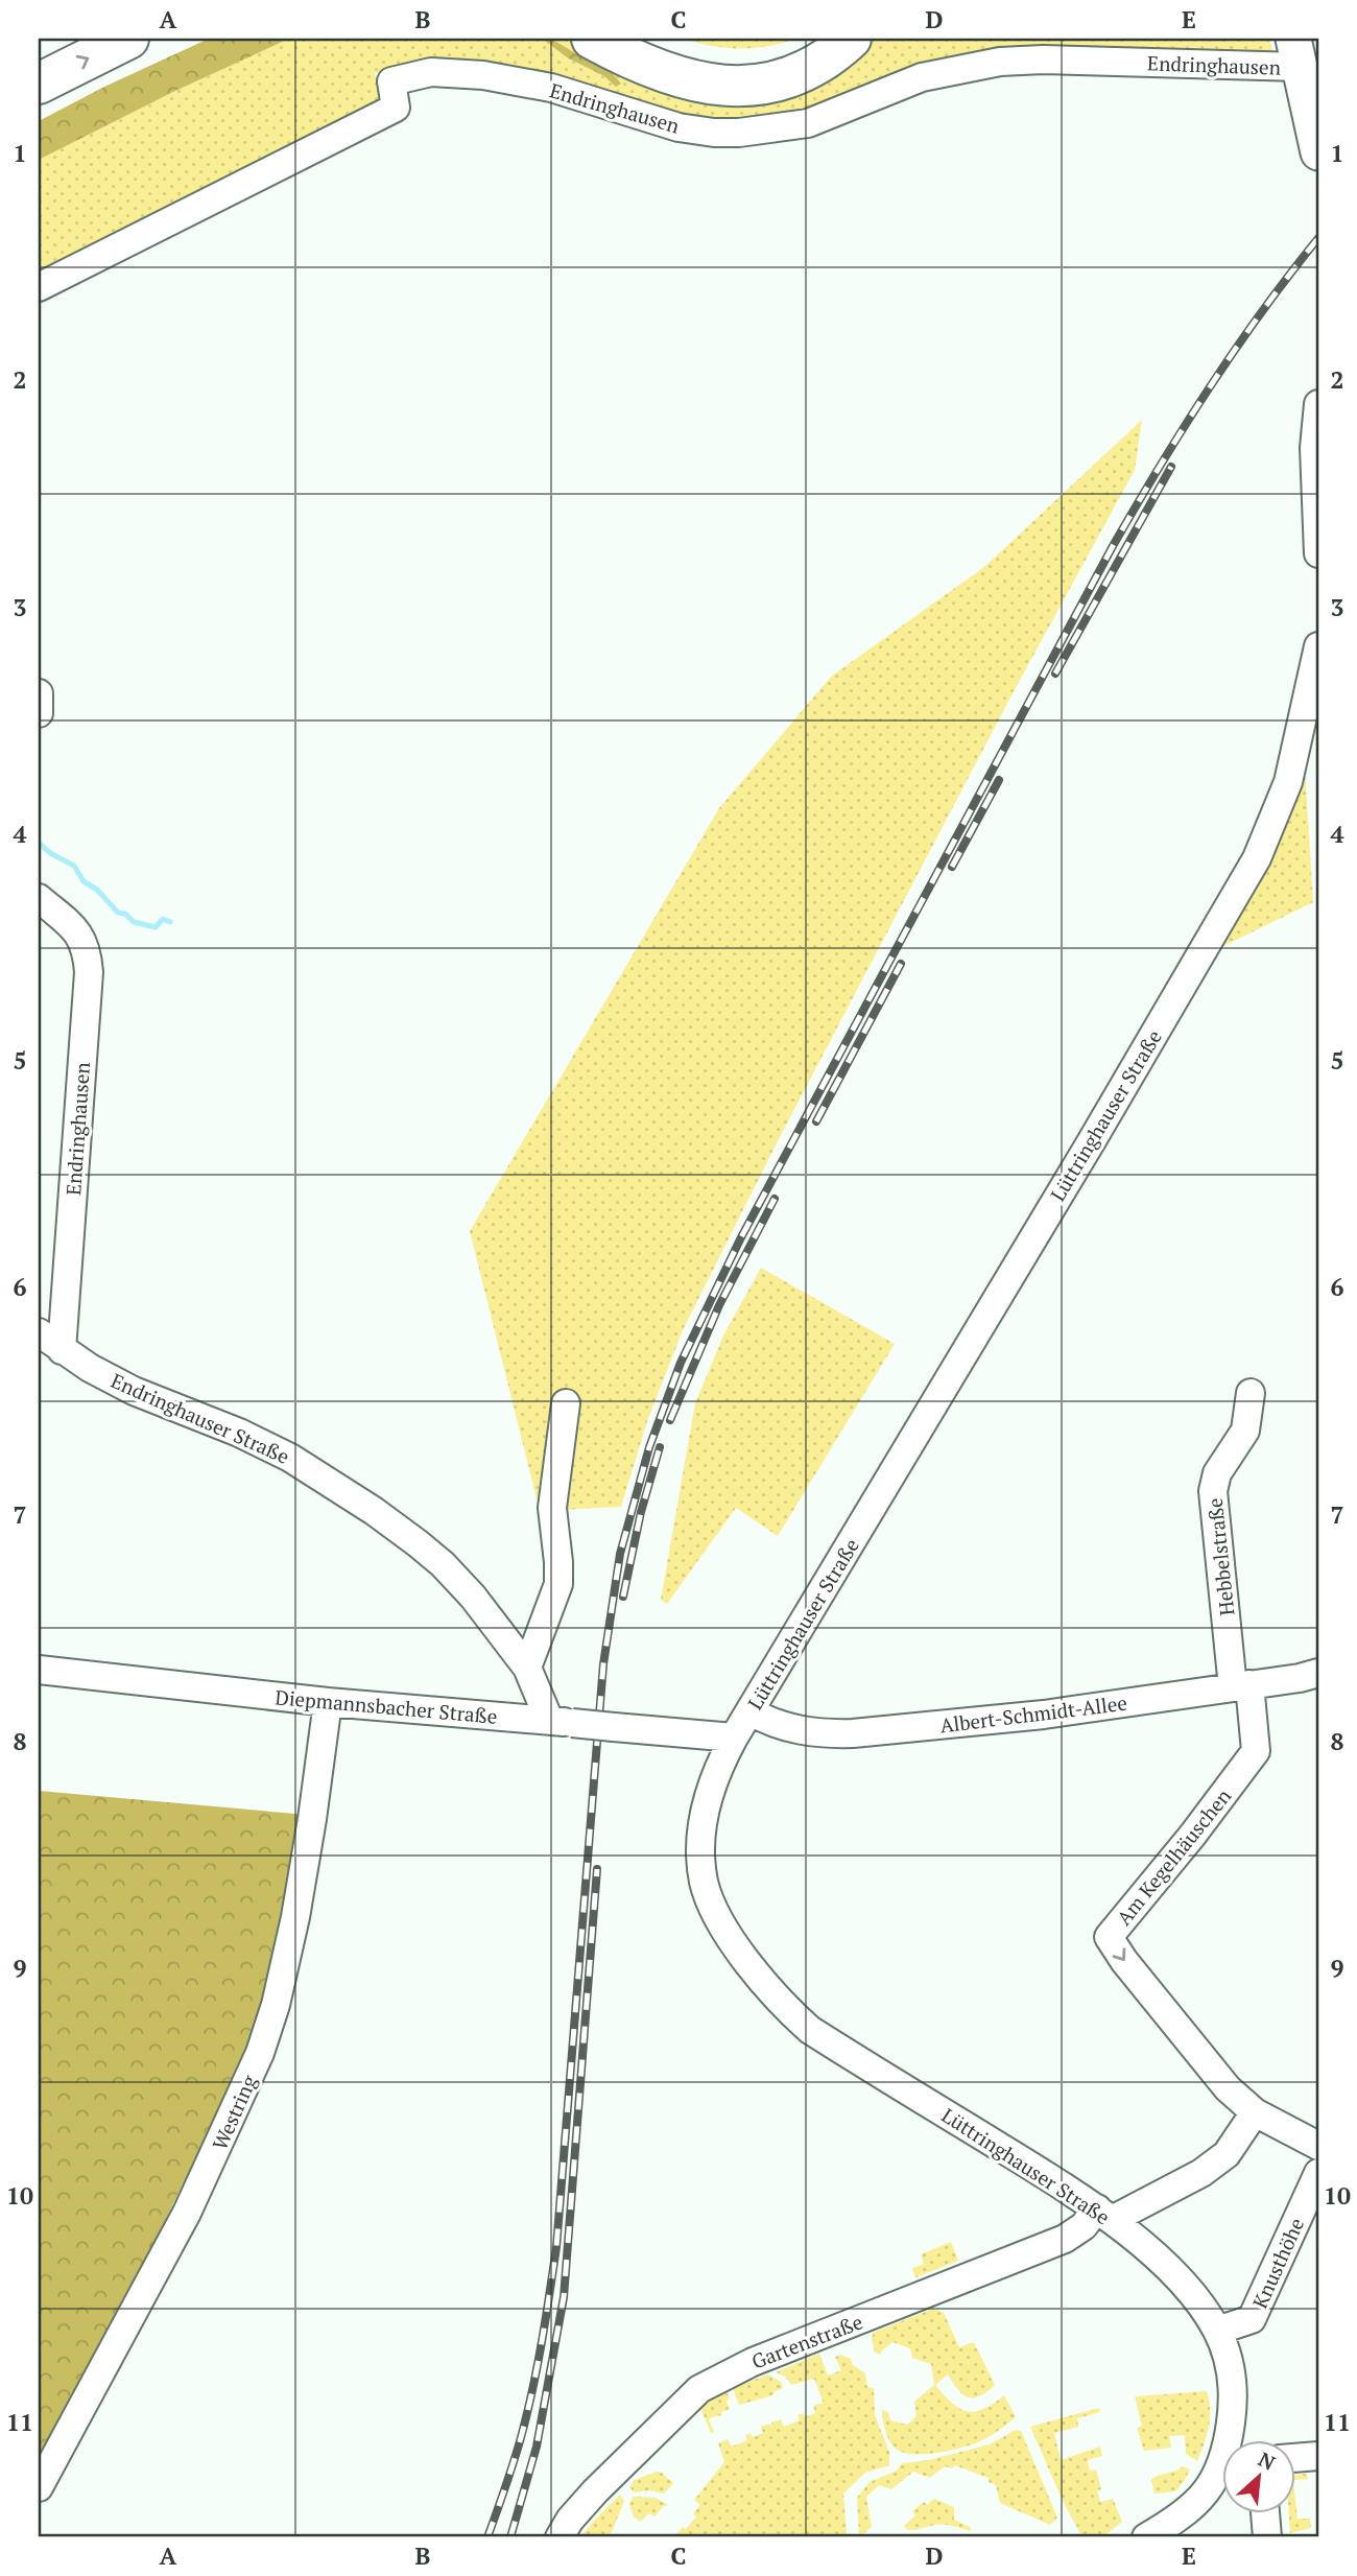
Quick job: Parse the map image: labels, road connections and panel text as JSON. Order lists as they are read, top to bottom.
{
  "streets": {
    "street": [
      "Endringhausen",
      "Lüttringhauser Straße",
      "Endringhauser Straße",
      "Hebbelstraße",
      "Diepmannsbacher Straße",
      "Albert-Schmidt-Allee",
      "Am Kegelhäuschen",
      "Westring",
      "Knusthöhe",
      "Gartenstraße"
    ]
  },
  "crossings": [
    ["Endringhausen", "Endringhauser Straße"],
    ["Lüttringhauser Straße", "Diepmannsbacher Straße"],
    ["Lüttringhauser Straße", "Albert-Schmidt-Allee"],
    ["Lüttringhauser Straße", "Knusthöhe"],
    ["Lüttringhauser Straße", "Gartenstraße"],
    ["Endringhauser Straße", "Diepmannsbacher Straße"],
    ["Hebbelstraße", "Albert-Schmidt-Allee"],
    ["Hebbelstraße", "Am Kegelhäuschen"],
    ["Diepmannsbacher Straße", "Westring"],
    ["Albert-Schmidt-Allee", "Am Kegelhäuschen"],
    ["Am Kegelhäuschen", "Gartenstraße"]
  ],
  "one_way": ["Am Kegelhäuschen"],
  "north": "top right",
  "grid": {
    "columns": [
      "A",
      "B",
      "C",
      "D",
      "E"
    ],
    "rows": [
      "1",
      "2",
      "3",
      "4",
      "5",
      "6",
      "7",
      "8",
      "9",
      "10",
      "11"
    ]
  }
}
